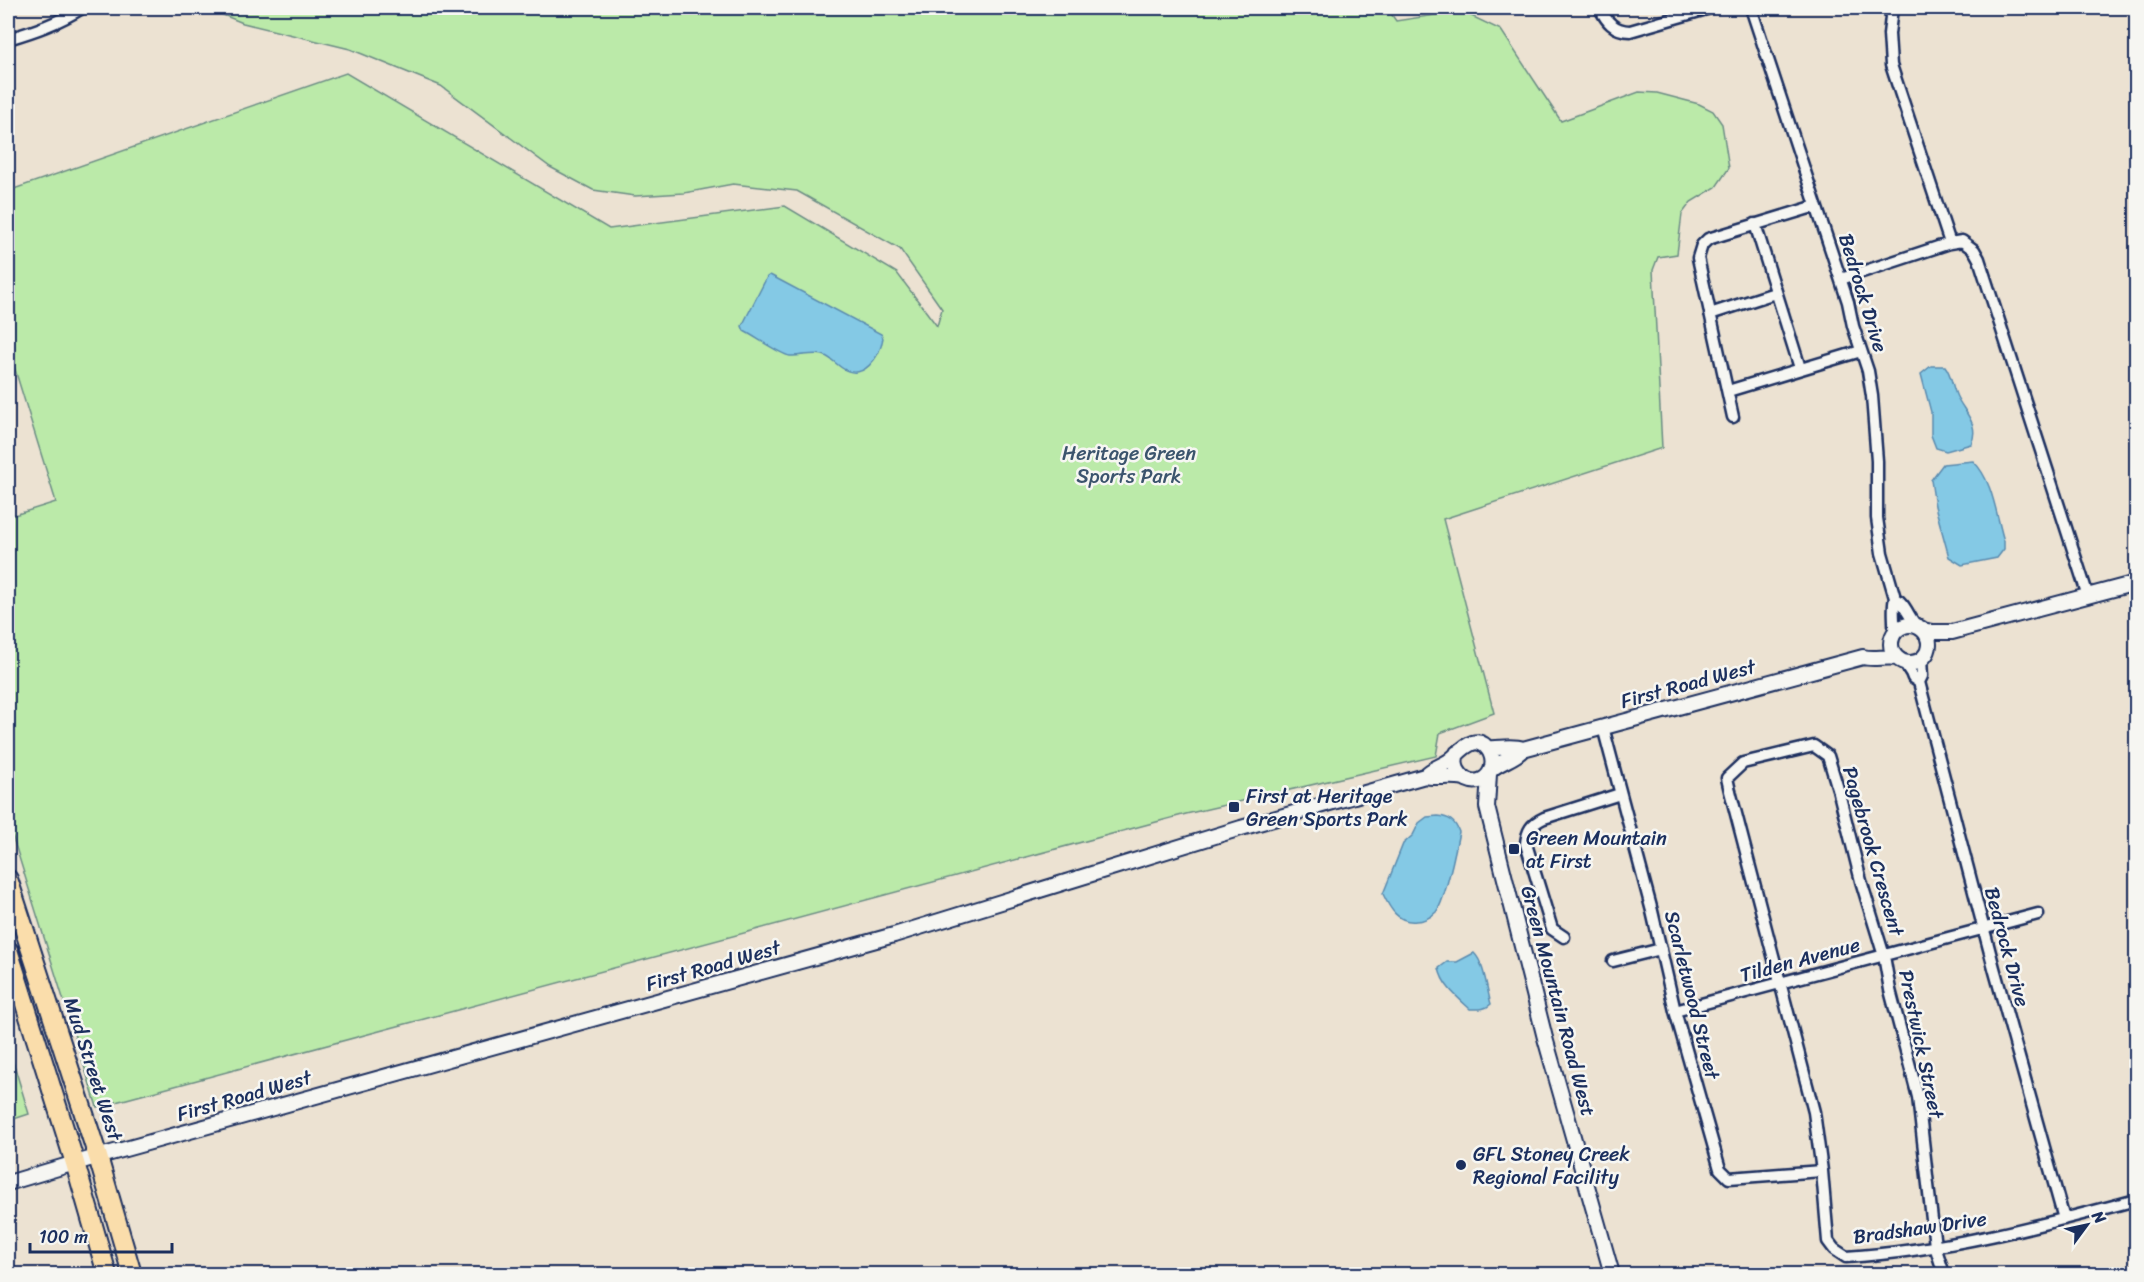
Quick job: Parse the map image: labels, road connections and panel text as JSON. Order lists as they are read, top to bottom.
{
  "streets": {
    "main road": ["Mud Street West"],
    "street": [
      "Bedrock Drive",
      "First Road West",
      "Pagebrook Crescent",
      "Tilden Avenue",
      "Scarletwood Street",
      "Green Mountain Road West",
      "Prestwick Street",
      "Bradshaw Drive"
    ]
  },
  "crossings": [
    ["Bedrock Drive", "First Road West"],
    ["Bedrock Drive", "Tilden Avenue"],
    ["Bedrock Drive", "Bradshaw Drive"],
    ["First Road West", "Scarletwood Street"],
    ["First Road West", "Green Mountain Road West"],
    ["First Road West", "Mud Street West"],
    ["Pagebrook Crescent", "Tilden Avenue"],
    ["Pagebrook Crescent", "Prestwick Street"],
    ["Pagebrook Crescent", "Bradshaw Drive"],
    ["Tilden Avenue", "Scarletwood Street"],
    ["Tilden Avenue", "Prestwick Street"],
    ["Tilden Avenue", "Bradshaw Drive"],
    ["Scarletwood Street", "Bradshaw Drive"],
    ["Prestwick Street", "Bradshaw Drive"]
  ],
  "parks": ["Heritage Green Sports Park"],
  "places": {
    "transit": ["First at Heritage Green Sports Park", "Green Mountain at First"],
    "other": ["GFL Stoney Creek Regional Facility"]
  },
  "scale_bar": "100 m",
  "north": "top right"
}
